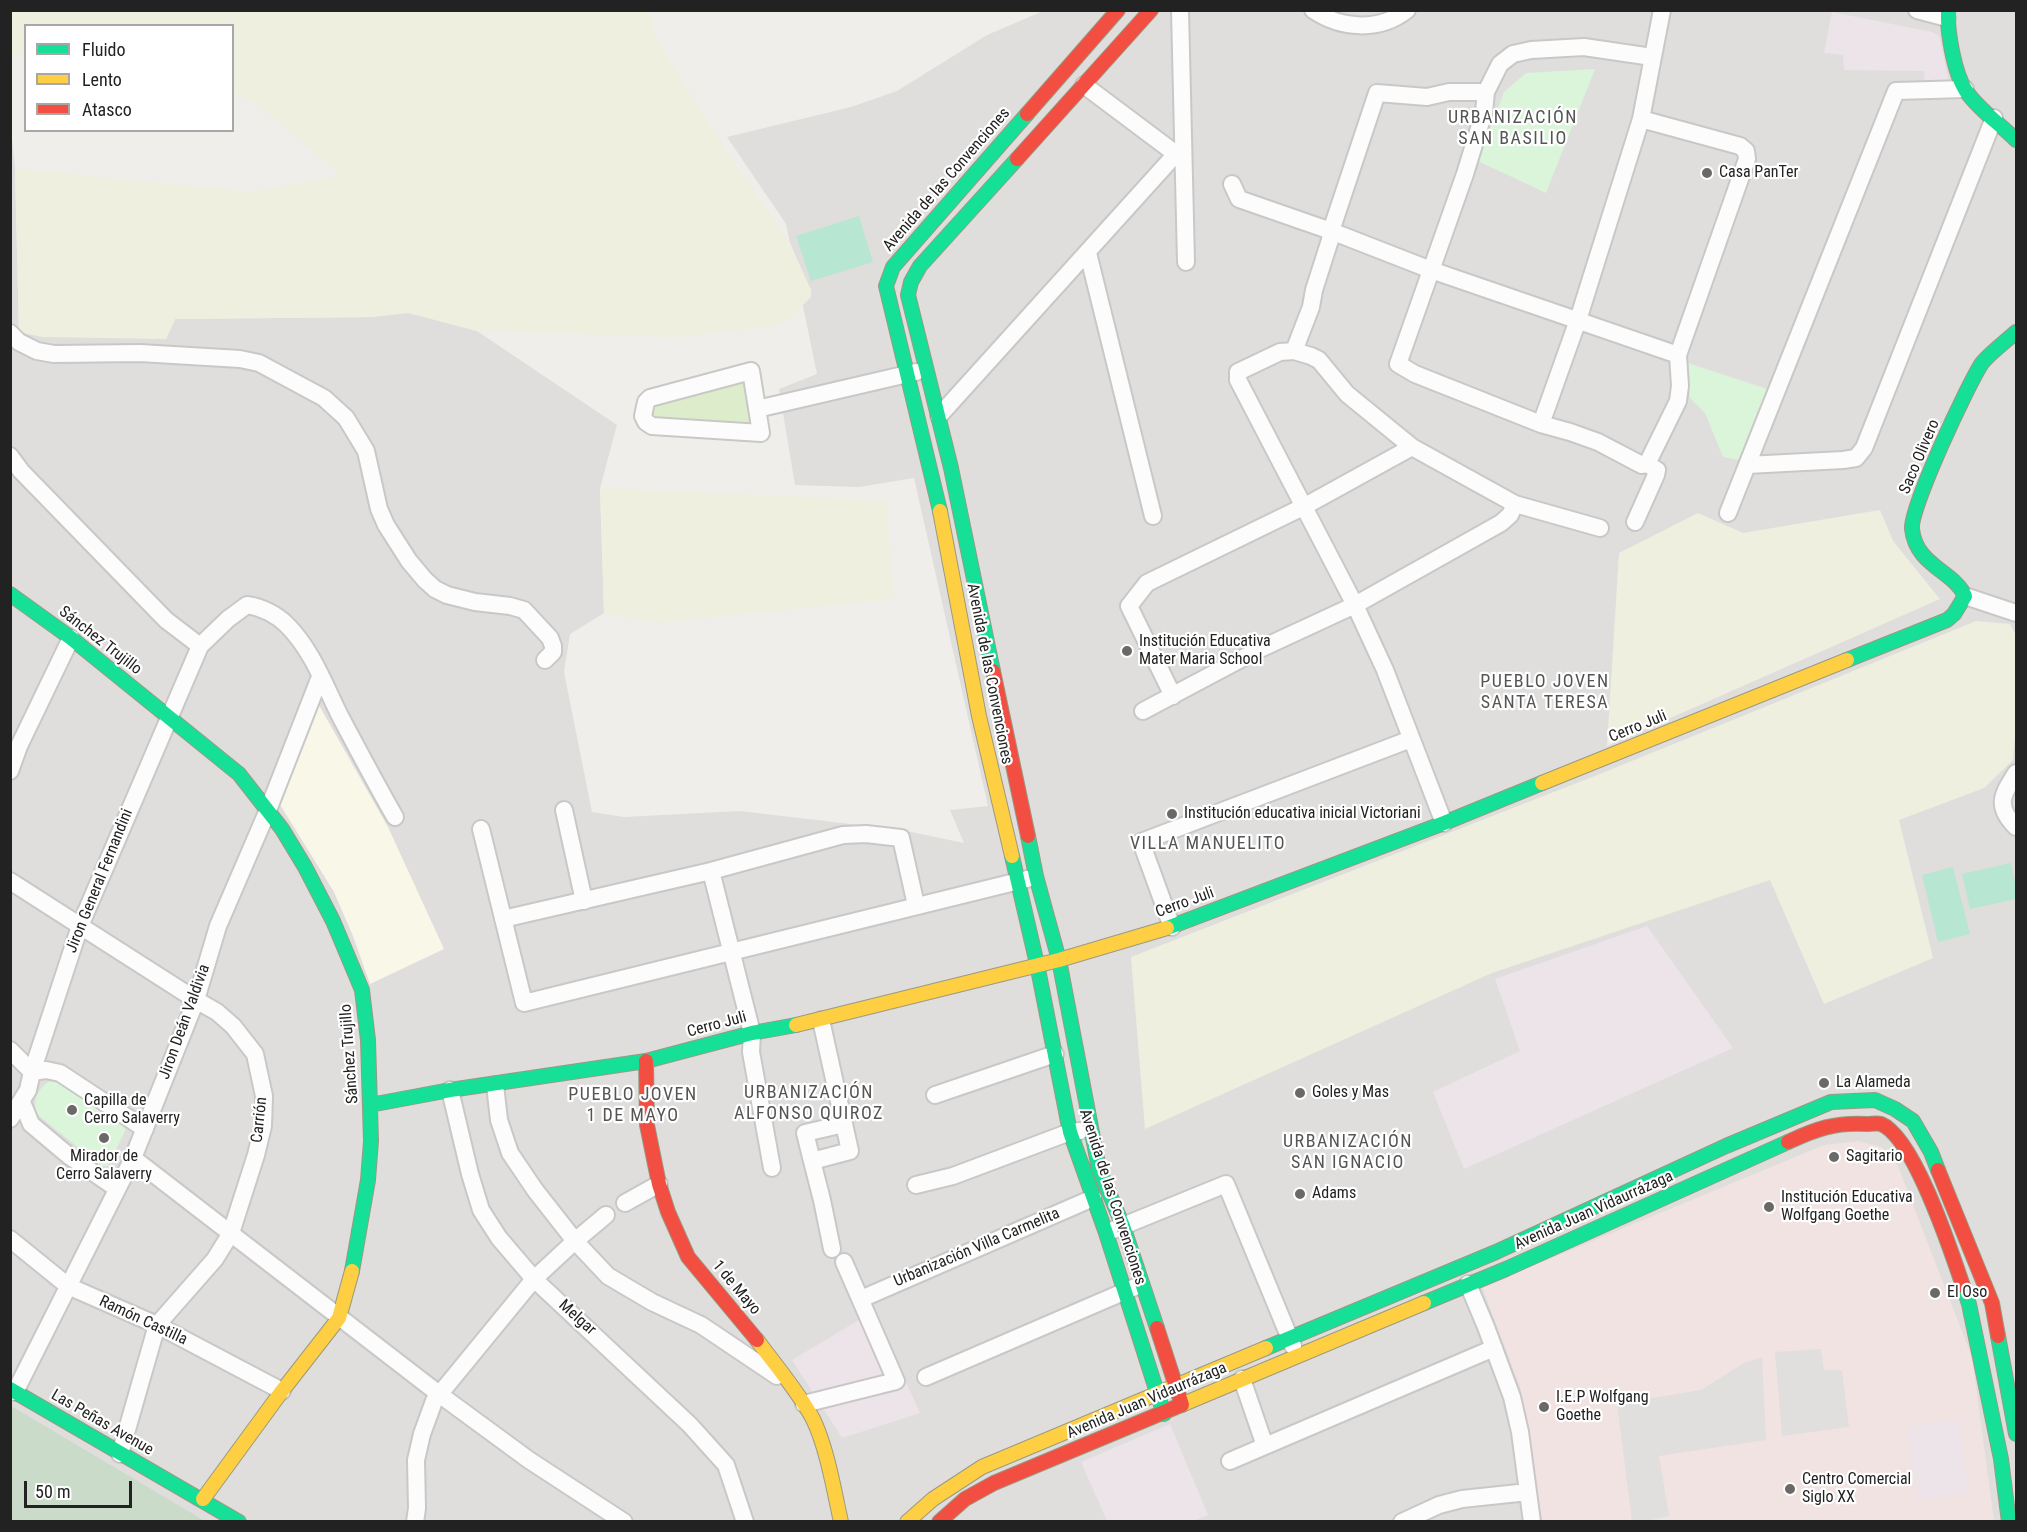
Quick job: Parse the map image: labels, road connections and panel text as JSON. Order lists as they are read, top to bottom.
{
  "streets": {
    "street": [
      "Avenida de las Convenciones",
      "Saco Olivero",
      "Sánchez Trujillo",
      "Cerro Juli",
      "Jiron General Fernandini",
      "Jiron Deán Valdivia",
      "Carrión",
      "Avenida Juan Vidaurrázaga",
      "Urbanización Villa Carmelita",
      "1 de Mayo",
      "Melgar",
      "Ramón Castilla",
      "Las Peñas Avenue"
    ]
  },
  "crossings": [
    ["Avenida de las Convenciones", "Cerro Juli"],
    ["Avenida de las Convenciones", "Avenida Juan Vidaurrázaga"],
    ["Avenida de las Convenciones", "Urbanización Villa Carmelita"],
    ["Saco Olivero", "Cerro Juli"],
    ["Sánchez Trujillo", "Cerro Juli"],
    ["Sánchez Trujillo", "Jiron General Fernandini"],
    ["Sánchez Trujillo", "Jiron Deán Valdivia"],
    ["Sánchez Trujillo", "Ramón Castilla"],
    ["Sánchez Trujillo", "Las Peñas Avenue"],
    ["Cerro Juli", "1 de Mayo"],
    ["Cerro Juli", "Melgar"],
    ["Jiron General Fernandini", "Carrión"],
    ["Jiron Deán Valdivia", "Carrión"],
    ["Jiron Deán Valdivia", "Ramón Castilla"],
    ["Jiron Deán Valdivia", "Las Peñas Avenue"],
    ["Carrión", "Ramón Castilla"],
    ["Carrión", "Las Peñas Avenue"]
  ],
  "districts": [
    "URBANIZACIÓN SAN BASILIO",
    "PUEBLO JOVEN SANTA TERESA",
    "VILLA MANUELITO",
    "URBANIZACIÓN ALFONSO QUIROZ",
    "PUEBLO JOVEN 1 DE MAYO",
    "URBANIZACIÓN SAN IGNACIO"
  ],
  "places": [
    "Casa PanTer",
    "Institución Educativa Mater Maria School",
    "Institución educativa inicial Victoriani",
    "La Alameda",
    "Goles y Mas",
    "Capilla de Cerro Salaverry",
    "Mirador de Cerro Salaverry",
    "Sagitario",
    "Adams",
    "Institución Educativa Wolfgang Goethe",
    "El Oso",
    "I.E.P Wolfgang Goethe",
    "Centro Comercial Siglo XX"
  ],
  "legend": ["Fluido", "Lento", "Atasco"],
  "scale_bar": "50 m"
}
